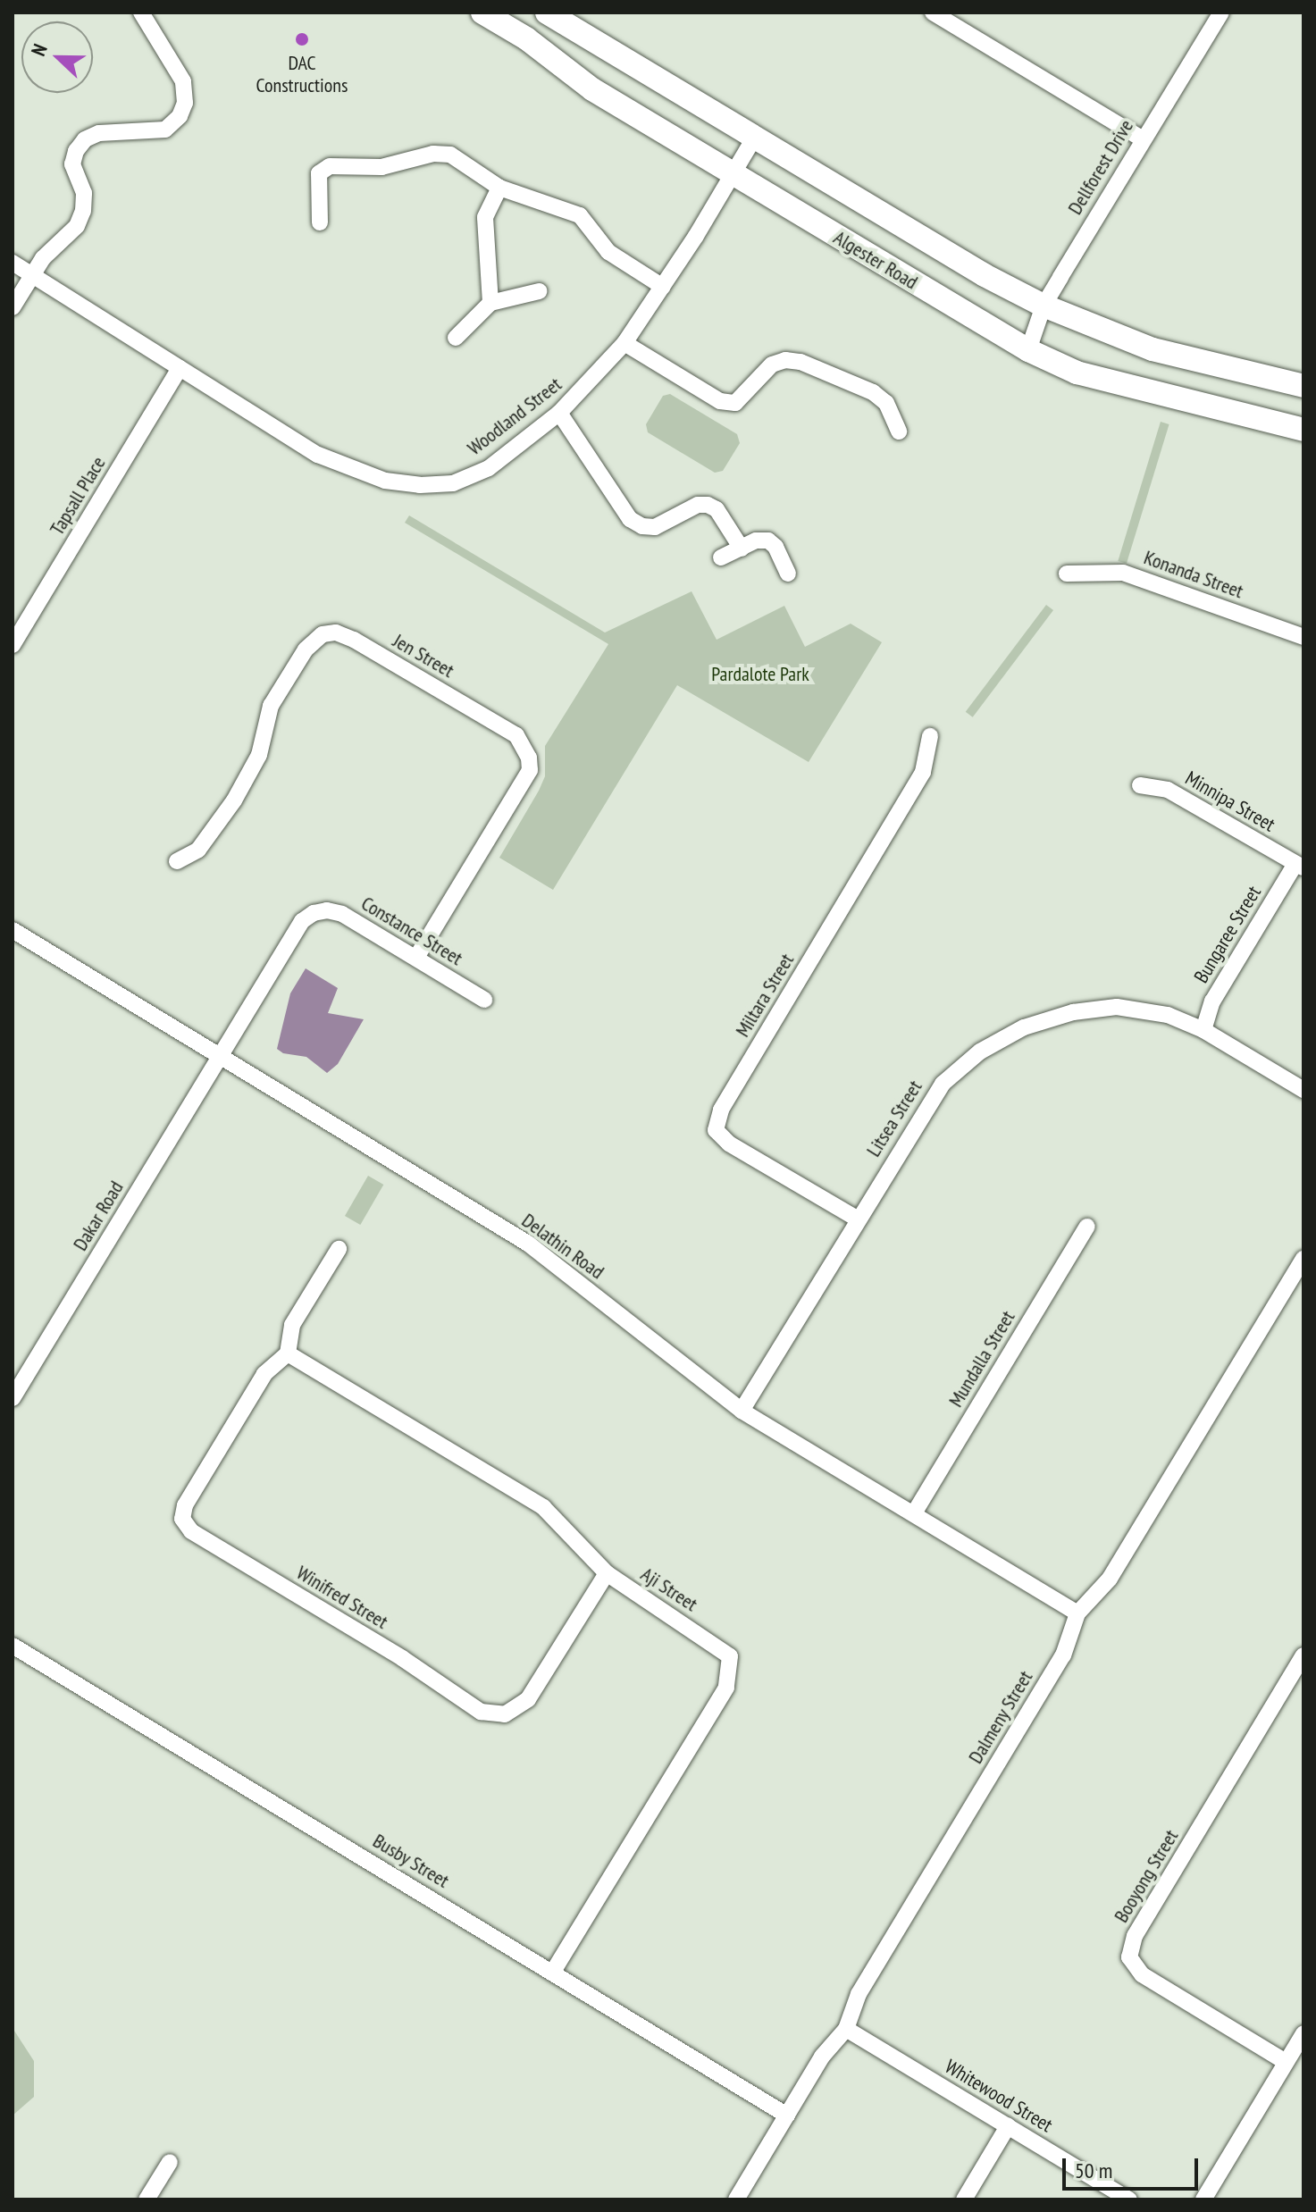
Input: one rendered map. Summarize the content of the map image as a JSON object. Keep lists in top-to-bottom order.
{
  "streets": {
    "main road": ["Algester Road"],
    "street": [
      "Dellforest Drive",
      "Woodland Street",
      "Tapsall Place",
      "Konanda Street",
      "Jen Street",
      "Minnipa Street",
      "Constance Street",
      "Bungaree Street",
      "Miltara Street",
      "Litsea Street",
      "Dakar Road",
      "Delathin Road",
      "Mundalla Street",
      "Aji Street",
      "Winifred Street",
      "Dalmeny Street",
      "Busby Street",
      "Booyong Street",
      "Whitewood Street"
    ]
  },
  "crossings": [
    ["Dellforest Drive", "Algester Road"],
    ["Algester Road", "Woodland Street"],
    ["Woodland Street", "Tapsall Place"],
    ["Jen Street", "Constance Street"],
    ["Minnipa Street", "Bungaree Street"],
    ["Constance Street", "Dakar Road"],
    ["Constance Street", "Delathin Road"],
    ["Bungaree Street", "Litsea Street"],
    ["Miltara Street", "Litsea Street"],
    ["Litsea Street", "Delathin Road"],
    ["Dakar Road", "Delathin Road"],
    ["Delathin Road", "Mundalla Street"],
    ["Delathin Road", "Dalmeny Street"],
    ["Aji Street", "Winifred Street"],
    ["Aji Street", "Busby Street"],
    ["Dalmeny Street", "Busby Street"],
    ["Dalmeny Street", "Whitewood Street"]
  ],
  "parks": ["Pardalote Park"],
  "places": ["DAC Constructions"],
  "scale_bar": "50 m",
  "north": "left"
}
